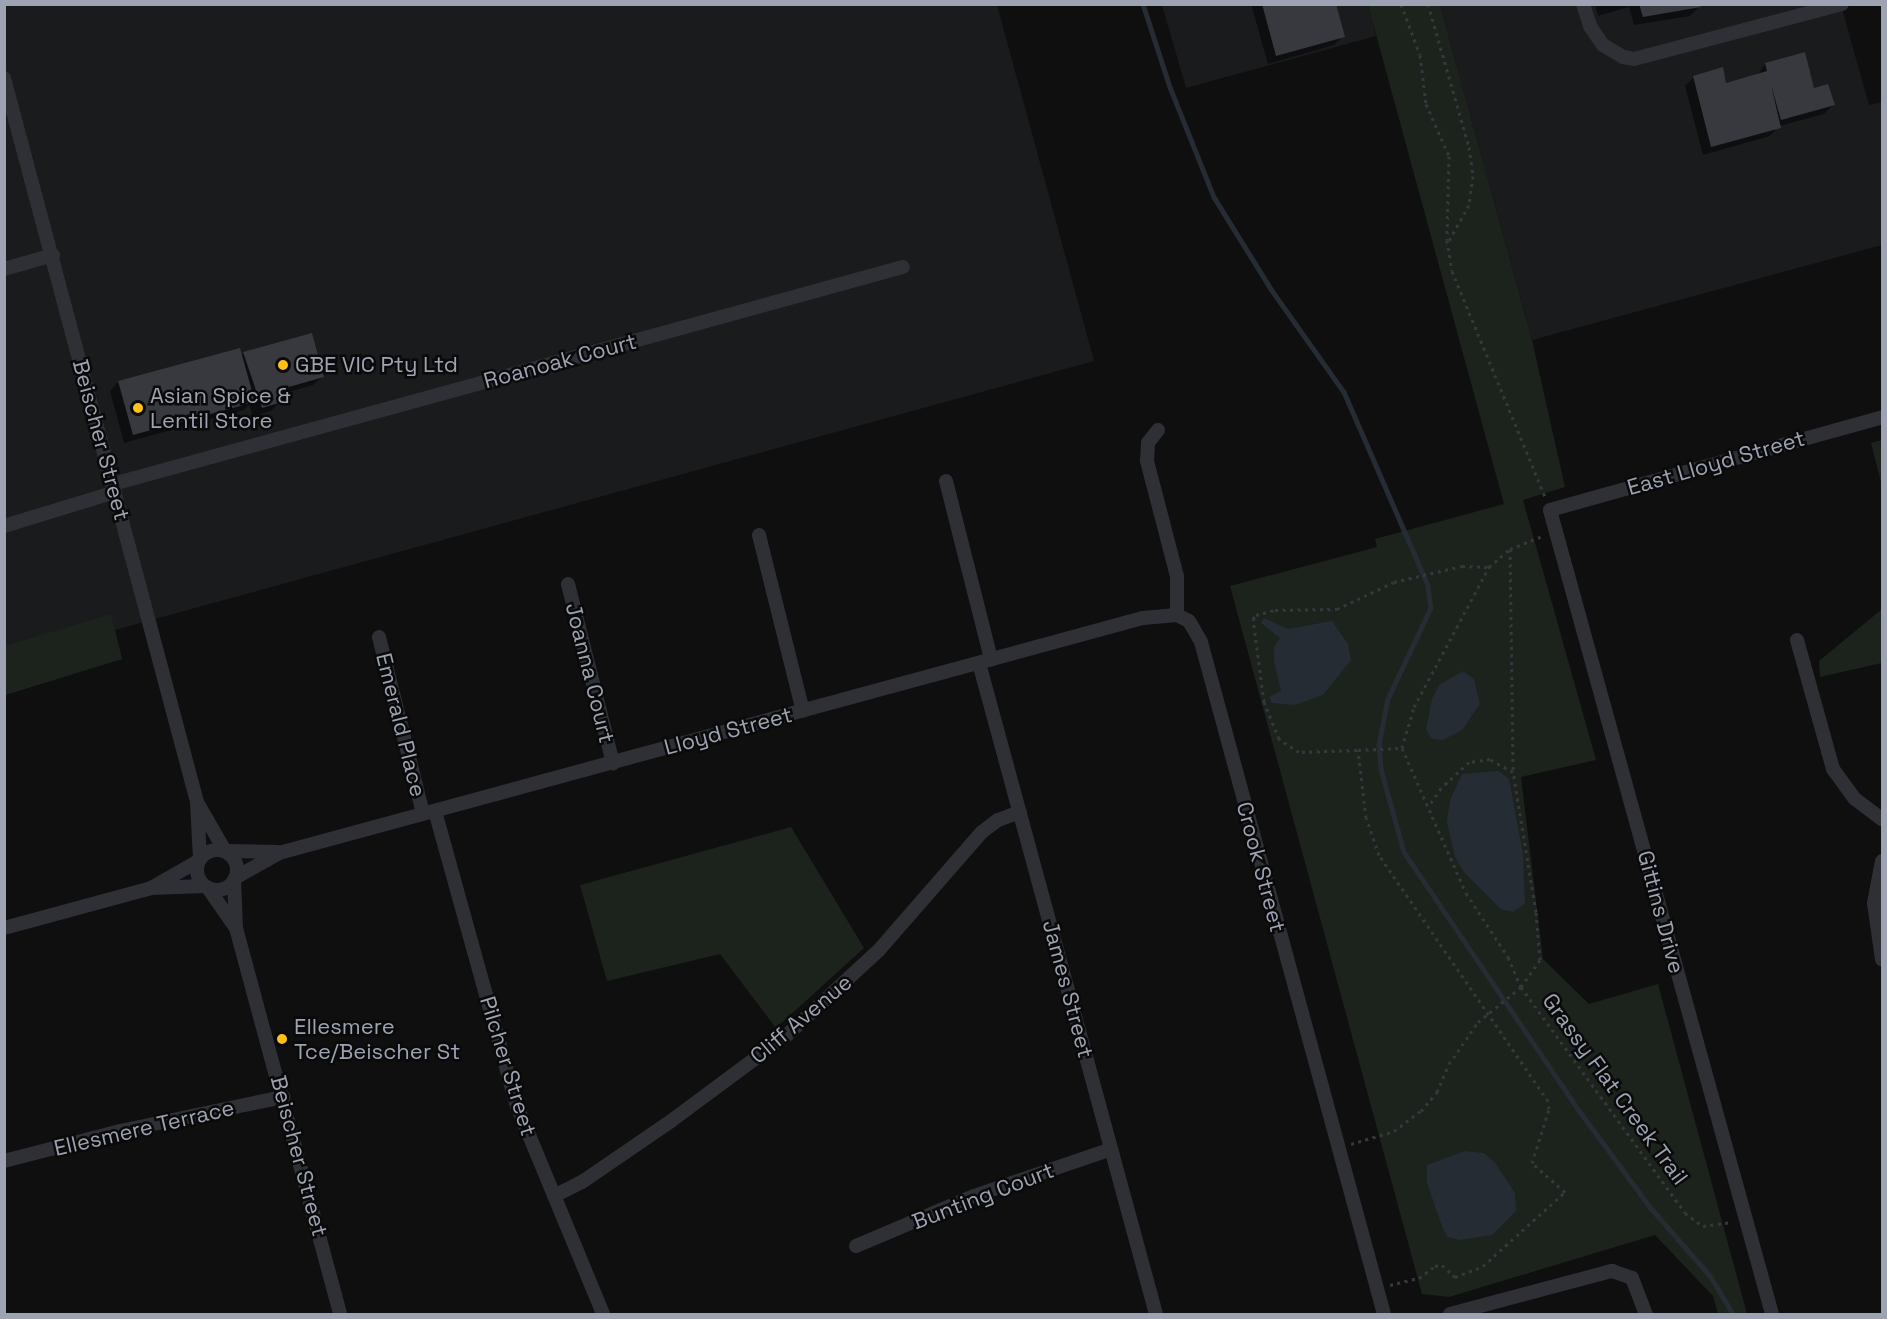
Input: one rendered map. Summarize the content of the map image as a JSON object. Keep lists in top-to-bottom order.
{
  "streets": {
    "street": [
      "Roanoak Court",
      "Beischer Street",
      "East Lloyd Street",
      "Joanna Court",
      "Emerald Place",
      "Lloyd Street",
      "Crook Street",
      "Gittins Drive",
      "James Street",
      "Cliff Avenue",
      "Pilcher Street",
      "Ellesmere Terrace",
      "Bunting Court"
    ],
    "path": ["Grassy Flat Creek Trail"]
  },
  "crossings": [
    ["Roanoak Court", "Beischer Street"],
    ["Beischer Street", "Lloyd Street"],
    ["Beischer Street", "Ellesmere Terrace"],
    ["East Lloyd Street", "Gittins Drive"],
    ["Joanna Court", "Lloyd Street"],
    ["Emerald Place", "Lloyd Street"],
    ["Emerald Place", "Pilcher Street"],
    ["Lloyd Street", "Crook Street"],
    ["Lloyd Street", "James Street"],
    ["Lloyd Street", "Pilcher Street"],
    ["Crook Street", "Grassy Flat Creek Trail"],
    ["James Street", "Cliff Avenue"],
    ["James Street", "Bunting Court"],
    ["Cliff Avenue", "Pilcher Street"]
  ],
  "places": ["GBE VIC Pty Ltd", "Asian Spice & Lentil Store", "Ellesmere Tce/Beischer St"]
}
